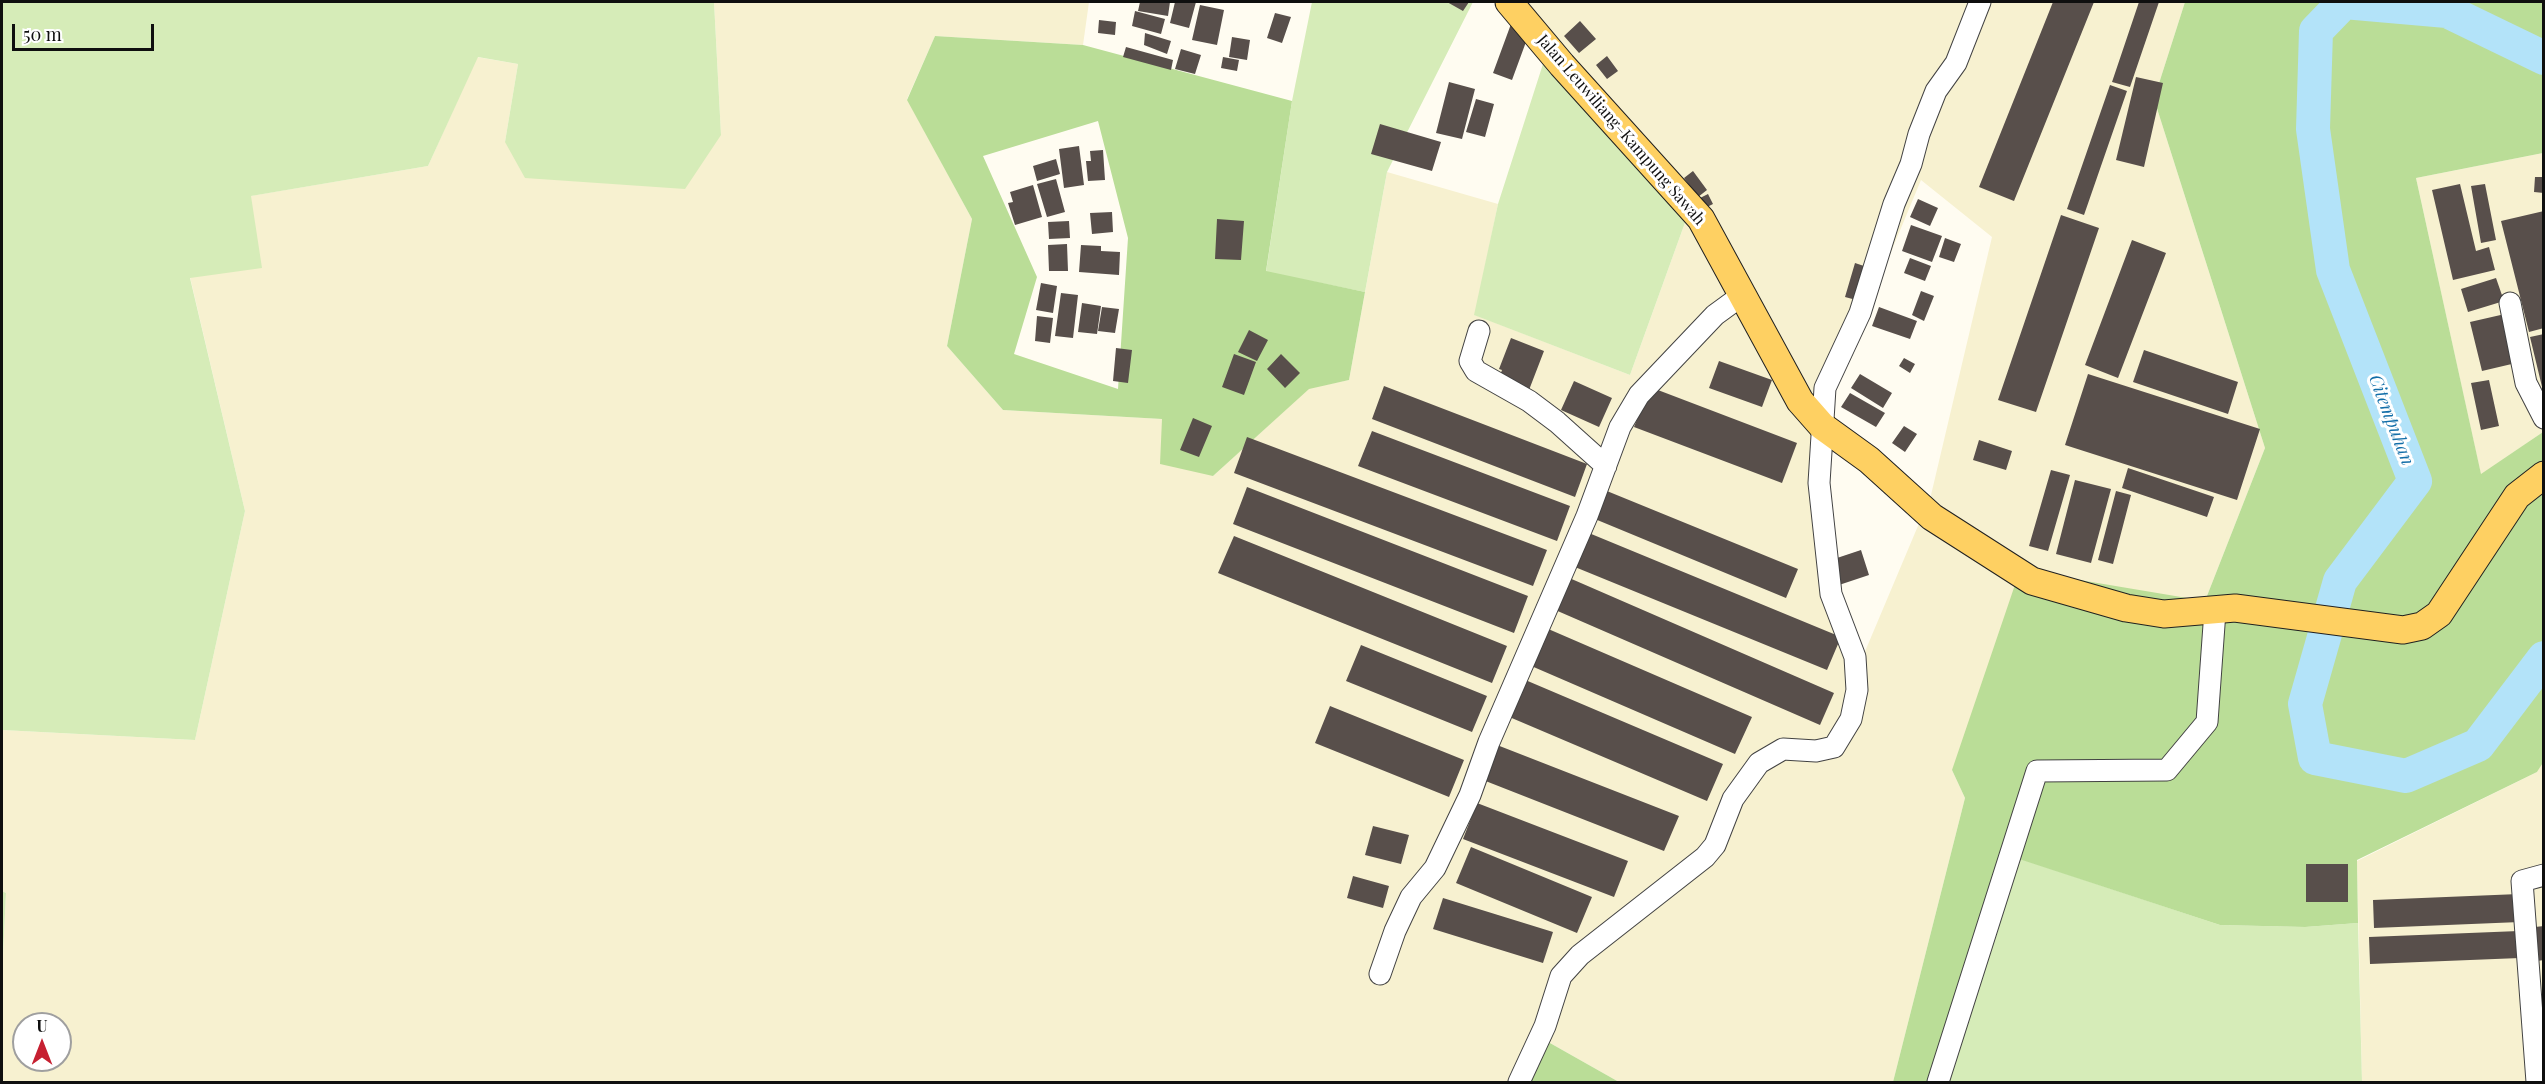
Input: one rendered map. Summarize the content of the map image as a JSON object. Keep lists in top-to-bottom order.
{
  "streets": {
    "main road": ["Jalan Leuwiliang–Kampung Sawah"]
  },
  "water": ["Citempuhan"],
  "scale_bar": "50 m",
  "north": "top"
}
